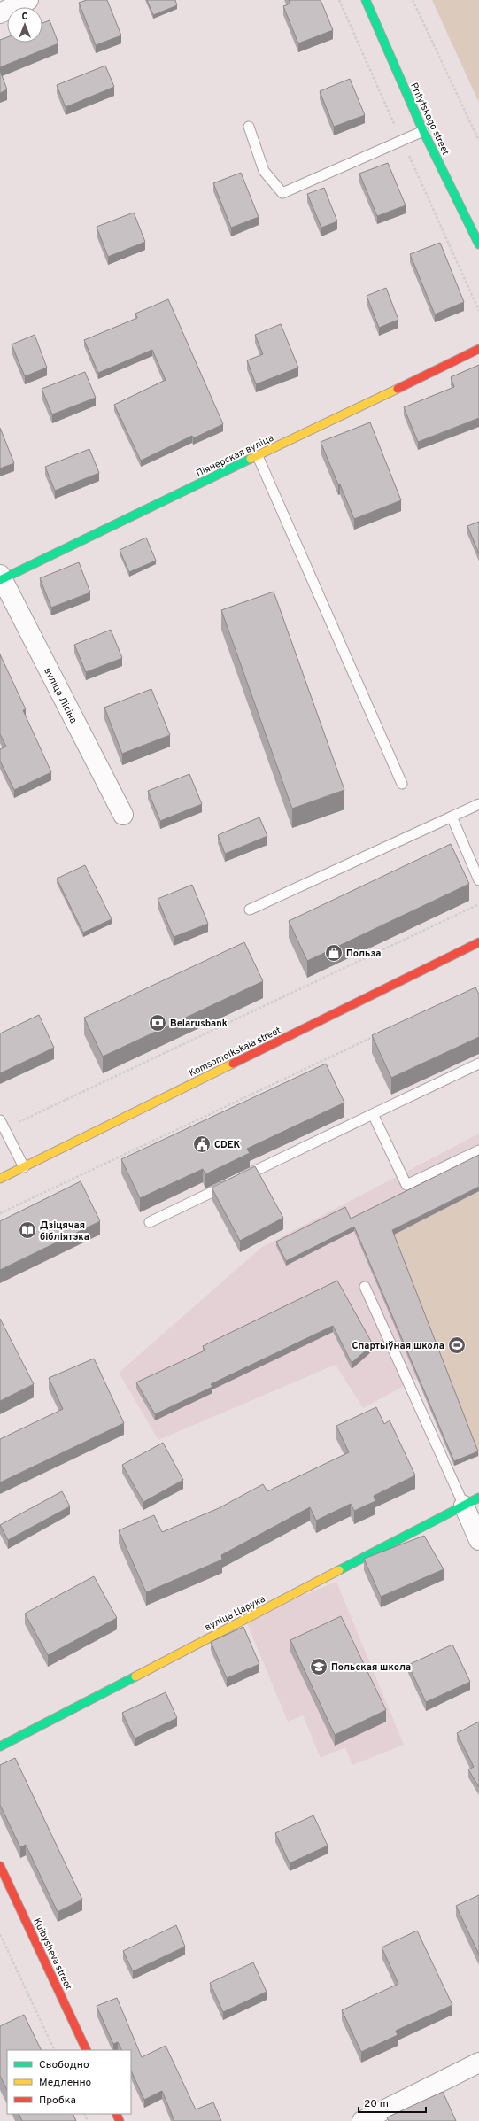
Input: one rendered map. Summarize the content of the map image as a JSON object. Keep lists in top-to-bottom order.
{
  "streets": {
    "street": [
      "Pritytskogo street",
      "Піянерская вуліца",
      "вуліца Лісіна",
      "Komsomolkskaia street",
      "вуліца Царука",
      "Kuibysheva street"
    ]
  },
  "crossings": [
    ["Піянерская вуліца", "вуліца Лісіна"]
  ],
  "places": {
    "shop": ["Польза"],
    "bank": ["Belarusbank"],
    "public building": ["CDEK"],
    "library": ["Дзіцячая бібліятэка"],
    "sports": ["Спартыўная школа"],
    "school or university": ["Польская школа"]
  },
  "legend": ["Свободно", "Медленно", "Пробка"],
  "scale_bar": "20 m",
  "north": "top"
}
